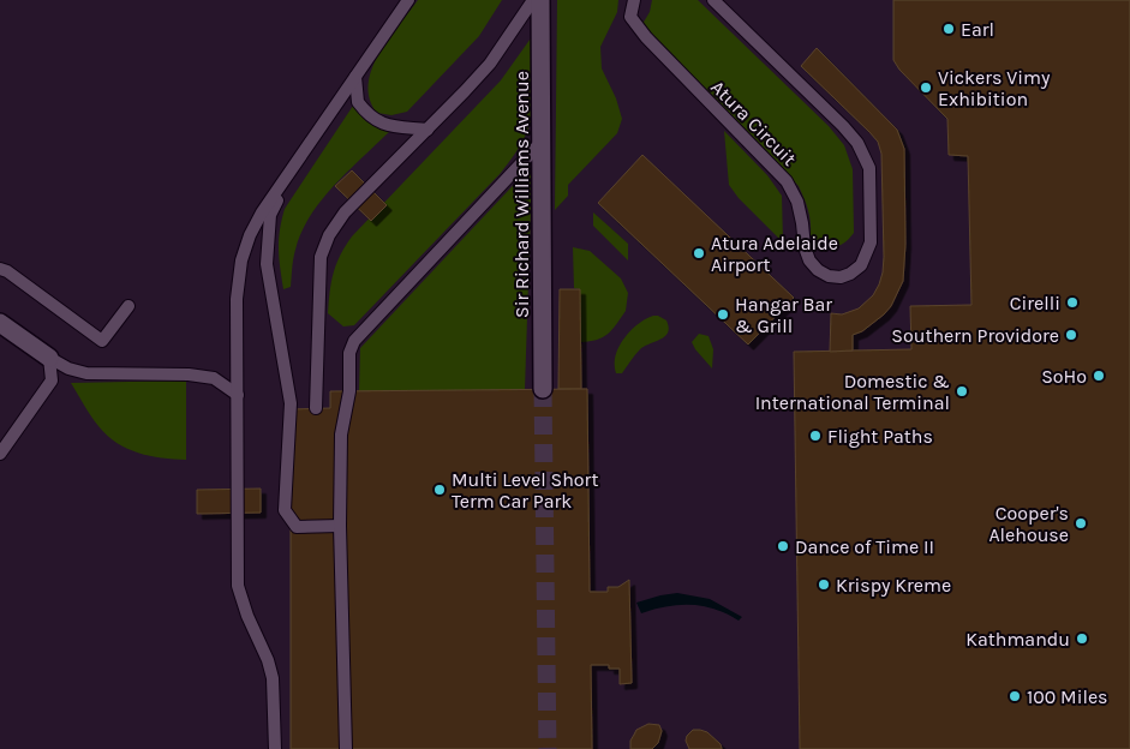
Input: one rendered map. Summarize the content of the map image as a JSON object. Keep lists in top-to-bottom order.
{
  "streets": {
    "main road": ["Sir Richard Williams Avenue"],
    "lane": ["Atura Circuit"]
  },
  "places": [
    "Earl",
    "Vickers Vimy Exhibition",
    "Atura Adelaide Airport",
    "Cirelli",
    "Hangar Bar & Grill",
    "Southern Providore",
    "SoHo",
    "Domestic & International Terminal",
    "Flight Paths",
    "Multi Level Short Term Car Park",
    "Cooper's Alehouse",
    "Dance of Time II",
    "Krispy Kreme",
    "Kathmandu",
    "100 Miles"
  ]
}
